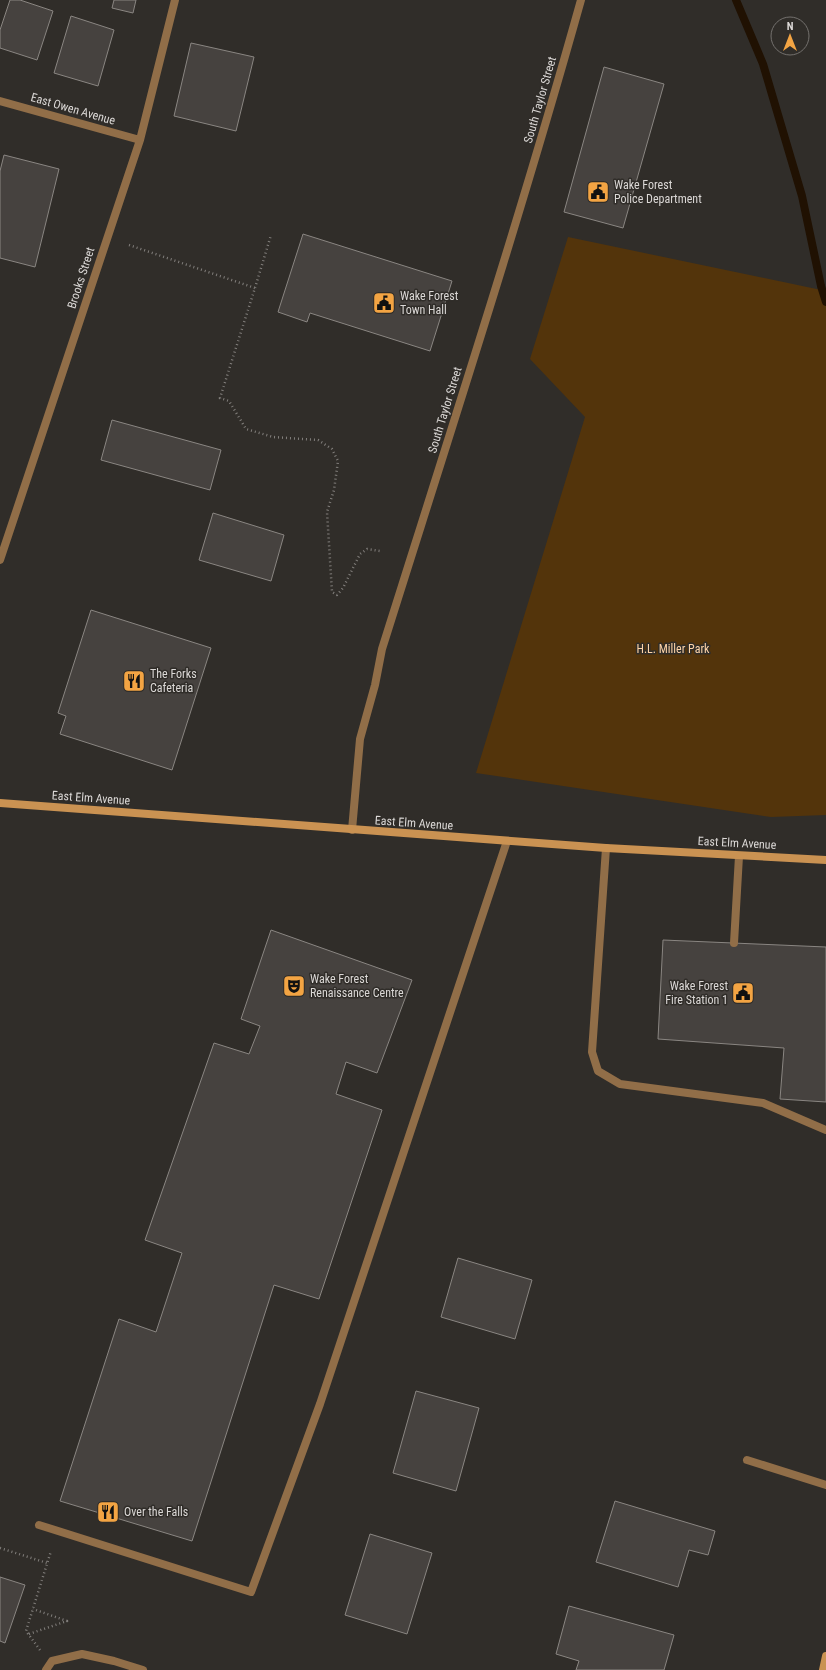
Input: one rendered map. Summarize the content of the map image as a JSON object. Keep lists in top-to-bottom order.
{
  "streets": {
    "street": [
      "South Taylor Street",
      "East Owen Avenue",
      "Brooks Street",
      "East Elm Avenue"
    ]
  },
  "crossings": [
    ["South Taylor Street", "East Elm Avenue"],
    ["East Owen Avenue", "Brooks Street"]
  ],
  "parks": ["H.L. Miller Park"],
  "places": {
    "public building": ["Wake Forest Police Department", "Wake Forest Town Hall", "Wake Forest Fire Station 1"],
    "restaurant": ["The Forks Cafeteria", "Over the Falls"],
    "theatre": ["Wake Forest Renaissance Centre"]
  },
  "north": "top"
}
